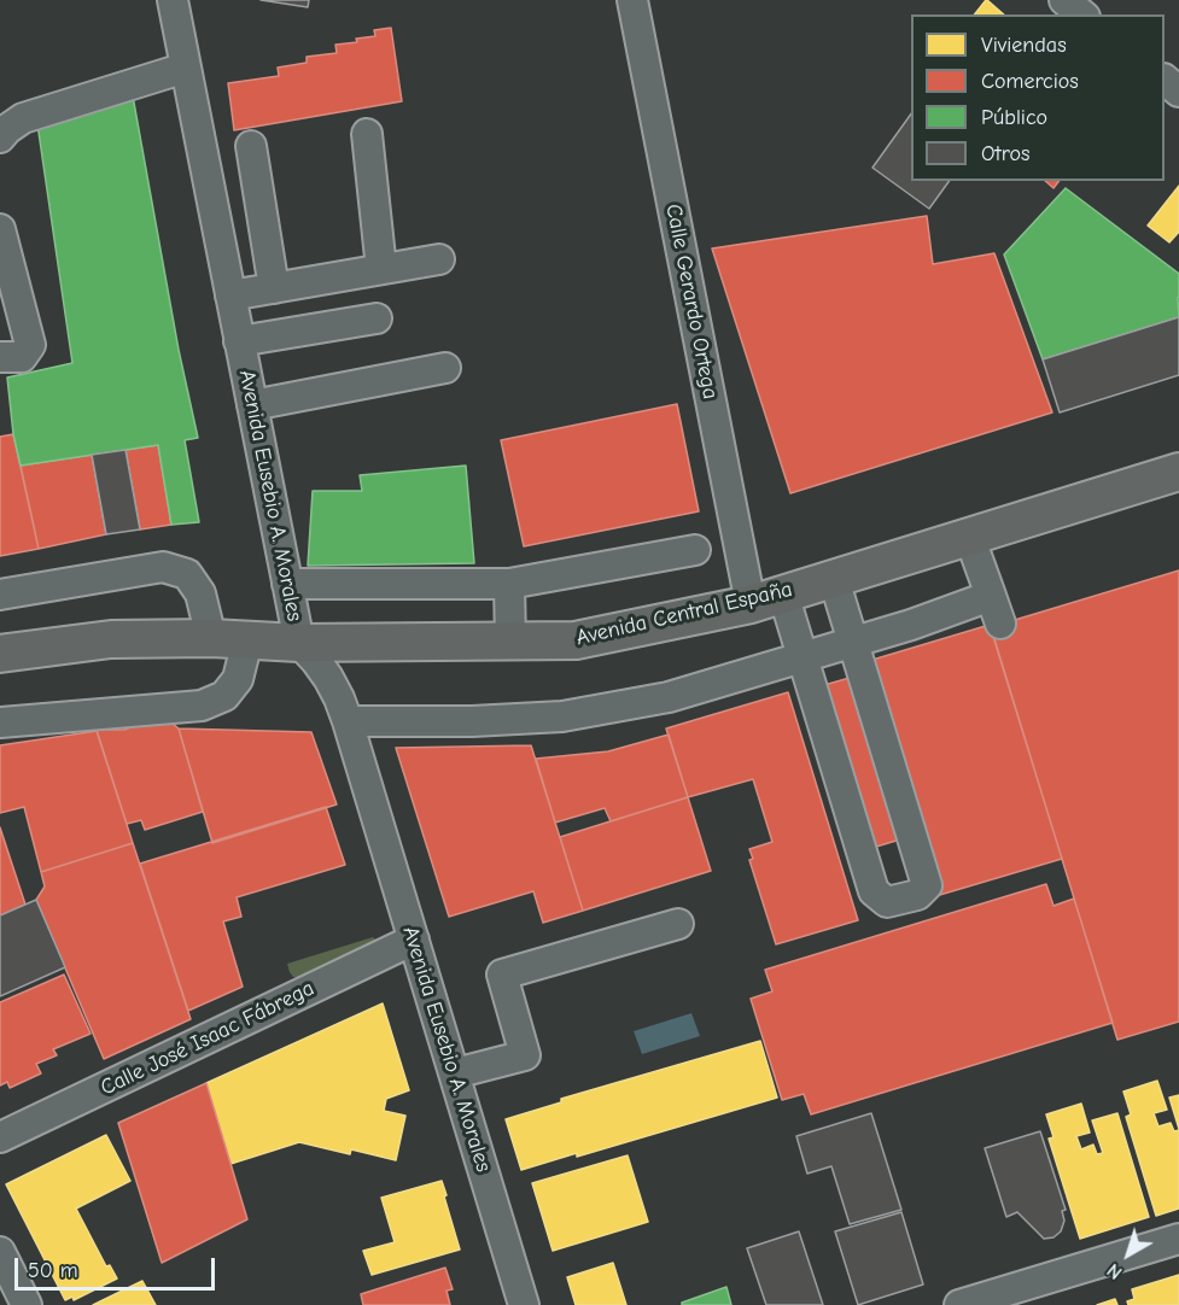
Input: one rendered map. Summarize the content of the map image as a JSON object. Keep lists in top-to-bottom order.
{
  "streets": {
    "main road": ["Avenida Central España"],
    "street": ["Calle Gerardo Ortega", "Avenida Eusebio A. Morales", "Calle José Isaac Fábrega"]
  },
  "crossings": [
    ["Calle Gerardo Ortega", "Avenida Central España"],
    ["Avenida Eusebio A. Morales", "Avenida Central España"],
    ["Avenida Eusebio A. Morales", "Calle José Isaac Fábrega"]
  ],
  "legend": [
    "Viviendas",
    "Comercios",
    "Público",
    "Otros"
  ],
  "scale_bar": "50 m",
  "north": "bottom left"
}
